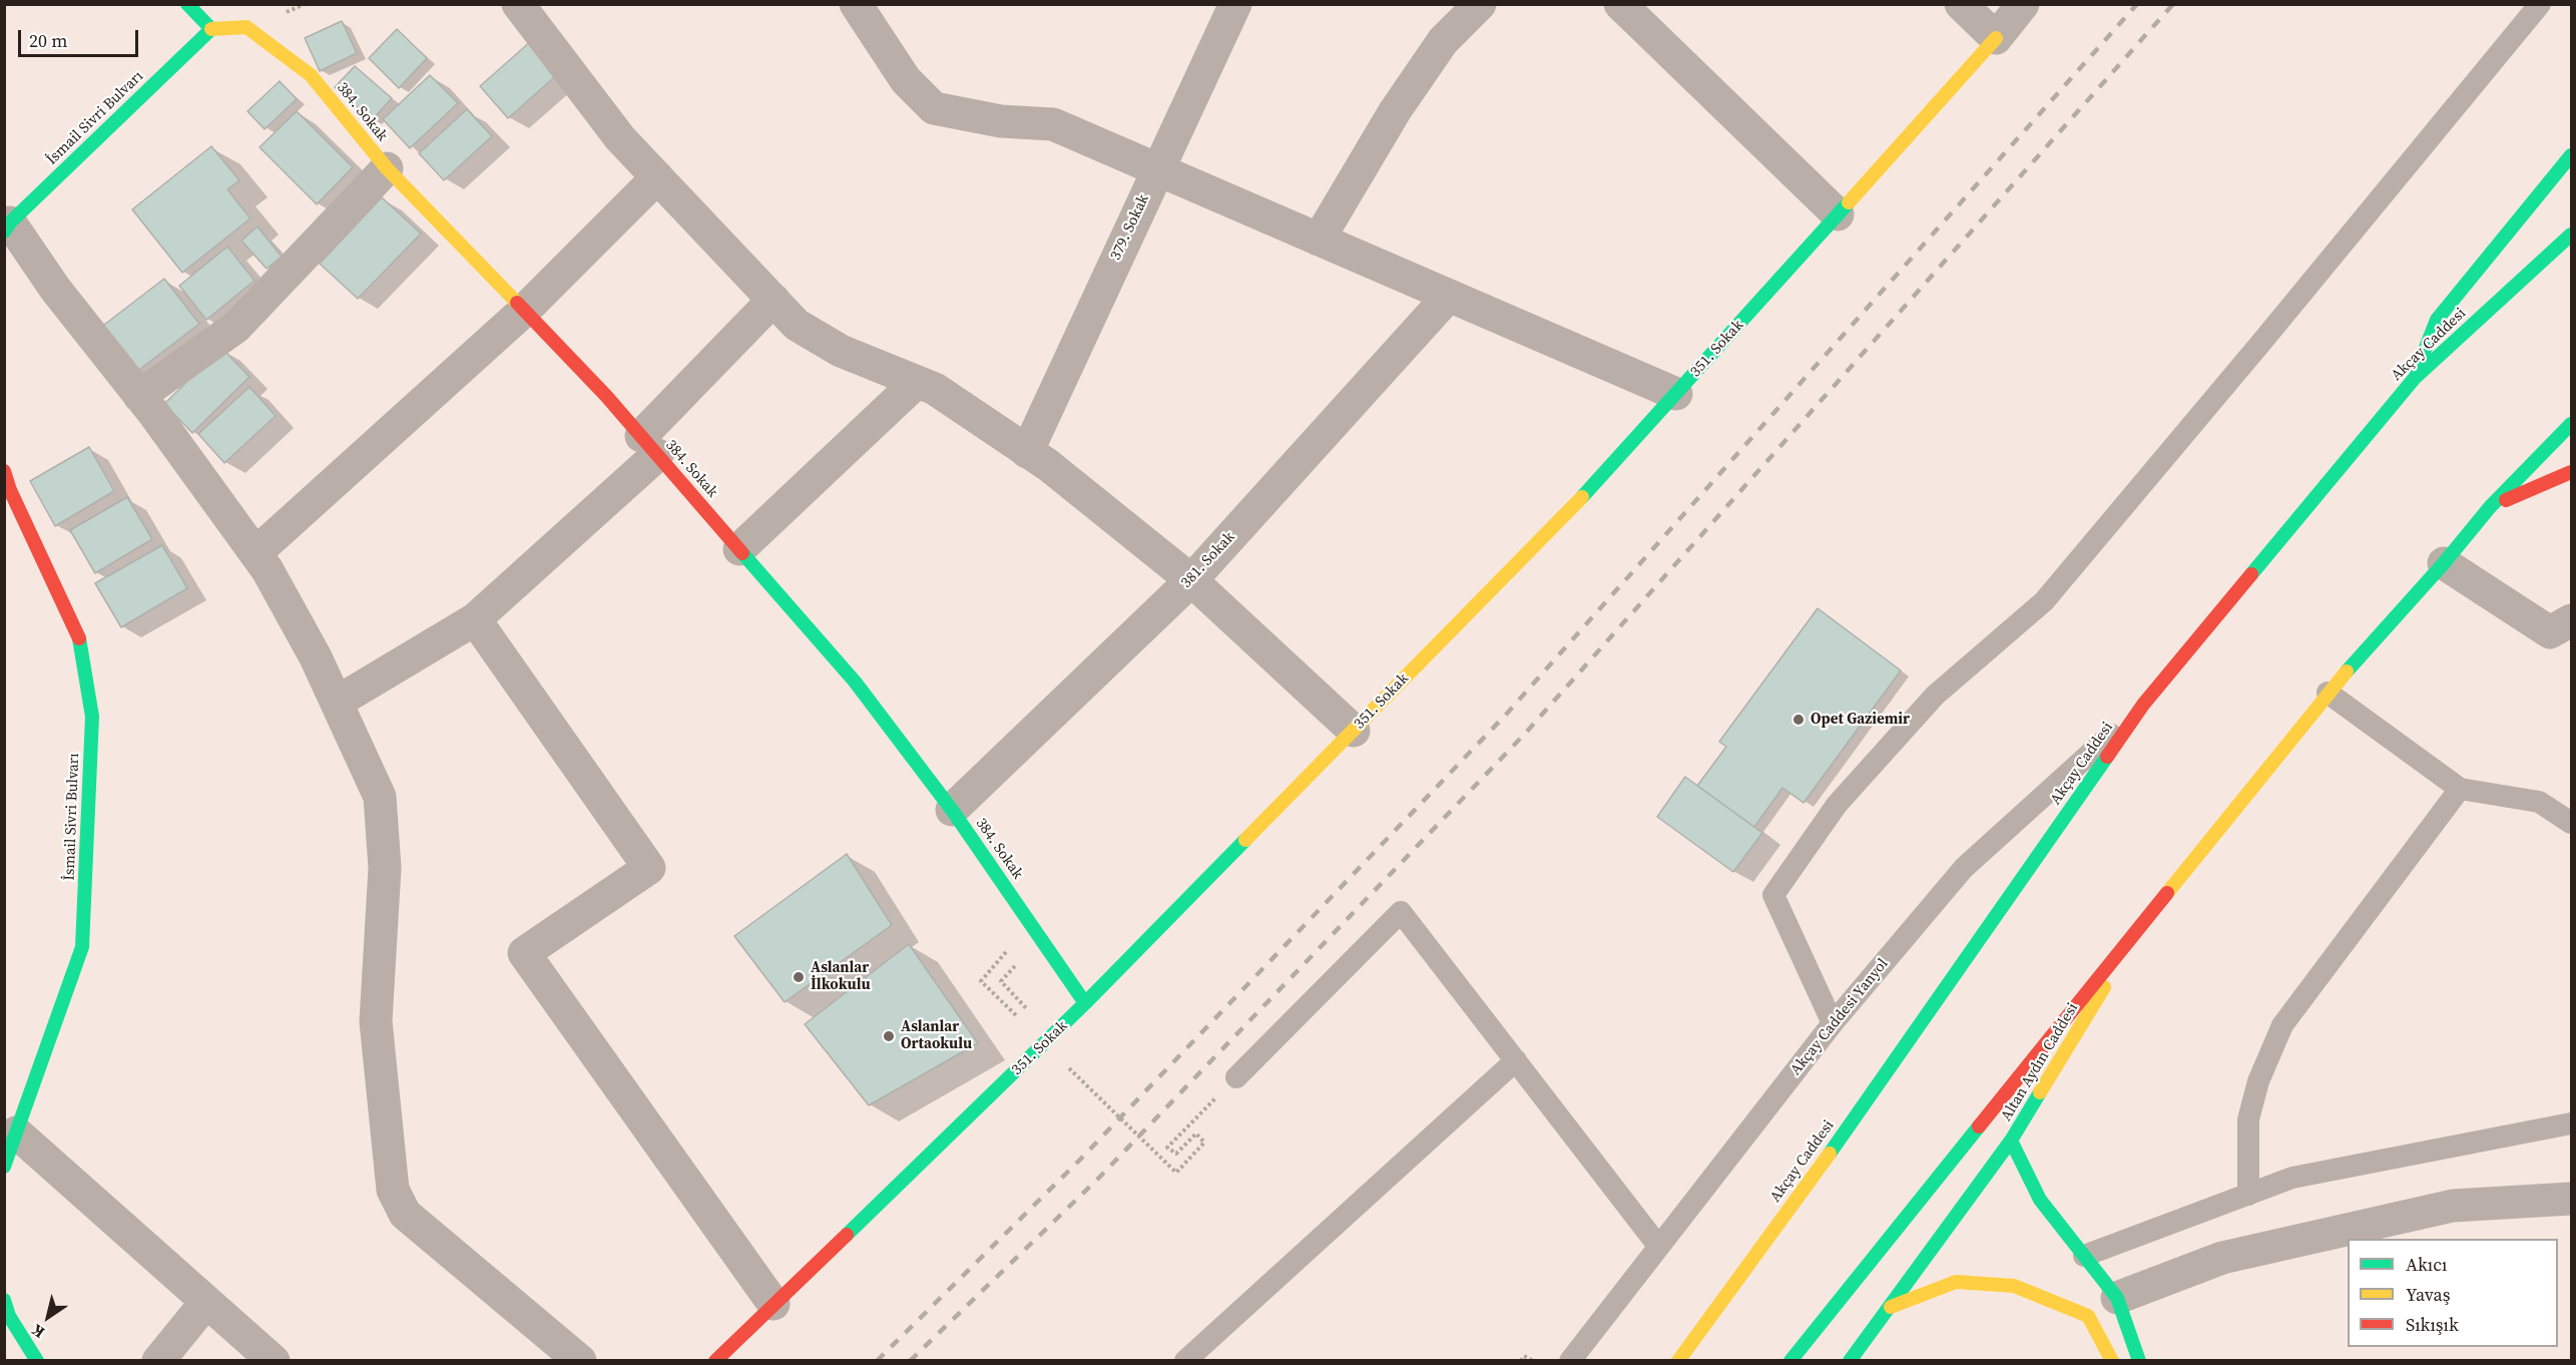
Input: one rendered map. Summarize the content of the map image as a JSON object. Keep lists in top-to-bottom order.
{
  "streets": {
    "main road": [
      "384. Sokak",
      "İsmail Sivri Bulvarı",
      "Akçay Caddesi",
      "351. Sokak",
      "Altan Aydın Caddesi"
    ],
    "street": ["379. Sokak", "381. Sokak"],
    "lane": ["Akçay Caddesi Yanyol"]
  },
  "crossings": [
    ["384. Sokak", "İsmail Sivri Bulvarı"],
    ["384. Sokak", "351. Sokak"],
    ["384. Sokak", "381. Sokak"],
    ["Akçay Caddesi", "Akçay Caddesi Yanyol"]
  ],
  "places": ["Opet Gaziemir", "Aslanlar İlkokulu", "Aslanlar Ortaokulu"],
  "legend": ["Akıcı", "Yavaş", "Sıkışık"],
  "scale_bar": "20 m",
  "north": "bottom left"
}
